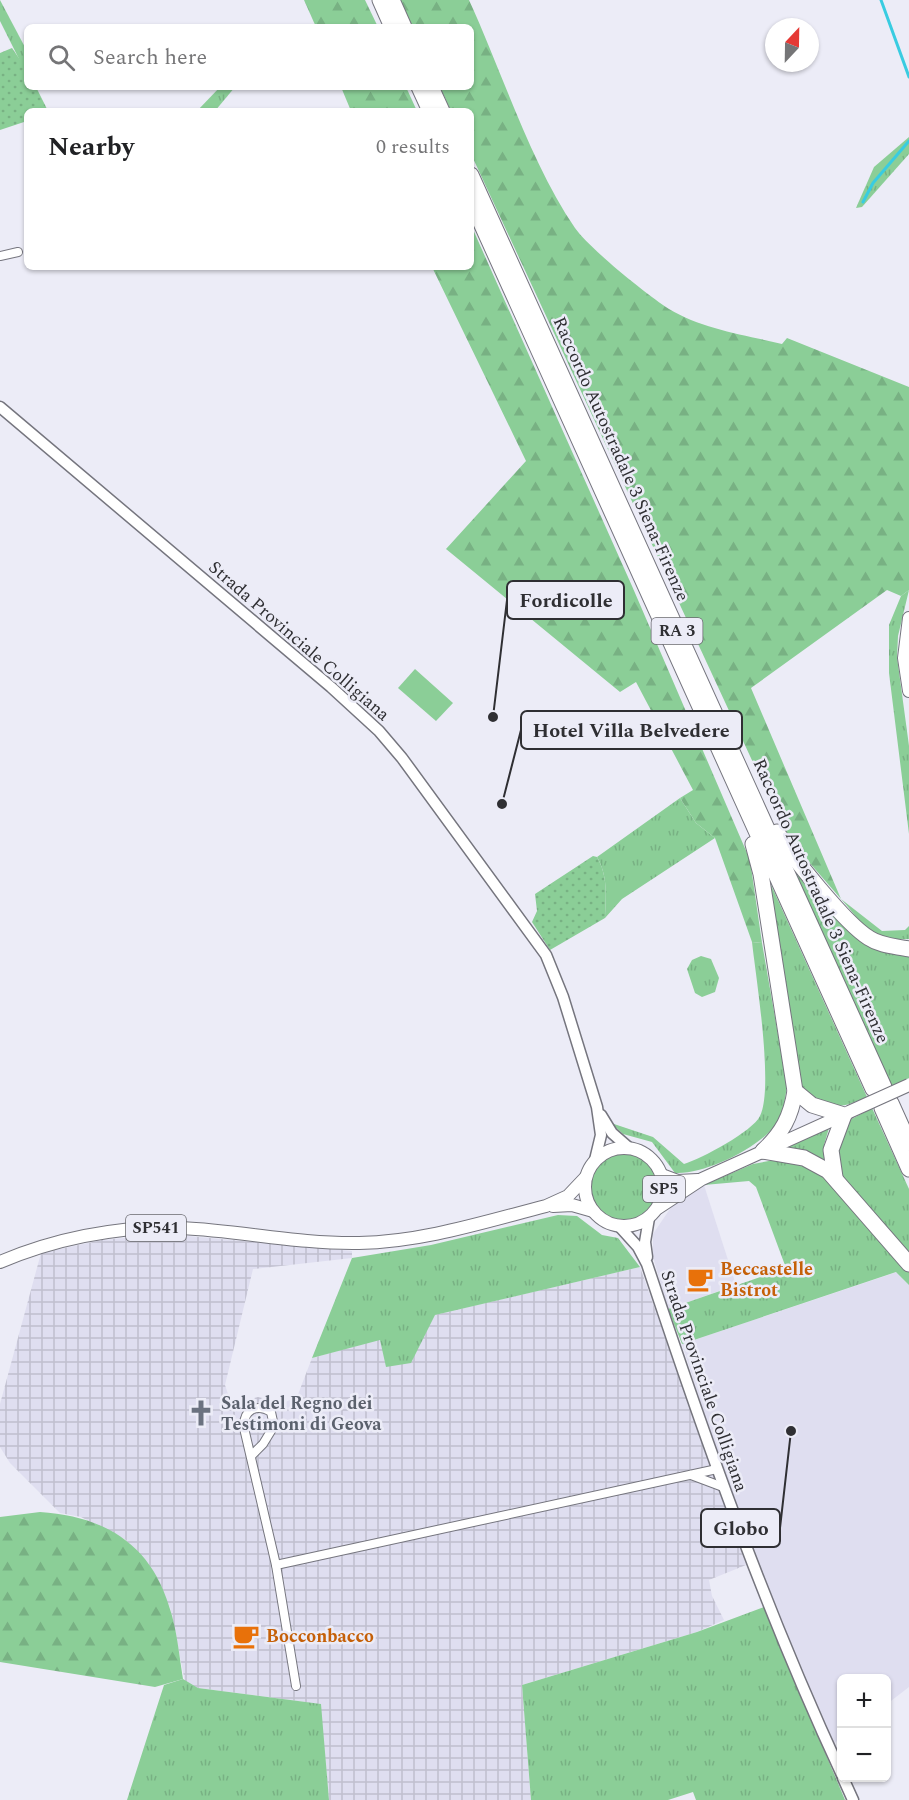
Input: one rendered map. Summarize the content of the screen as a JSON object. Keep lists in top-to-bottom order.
{
  "streets": {
    "highway": ["Raccordo Autostradale 3 Siena-Firenze", "RA 3"],
    "main road": ["Strada Provinciale Colligiana", "SP5", "SP541"]
  },
  "crossings": [
    ["Strada Provinciale Colligiana", "SP5"],
    ["Strada Provinciale Colligiana", "SP541"],
    ["SP5", "SP541"]
  ],
  "places": {
    "other": ["Fordicolle", "Hotel Villa Belvedere", "Globo"],
    "cafe": ["Beccastelle Bistrot", "Bocconbacco"],
    "church": ["Sala del Regno dei Testimoni di Geova"]
  },
  "north": "top",
  "page": {
    "search": "Search here",
    "heading": ["Nearby", "0 results"],
    "map_buttons": ["+", "−"]
  }
}
